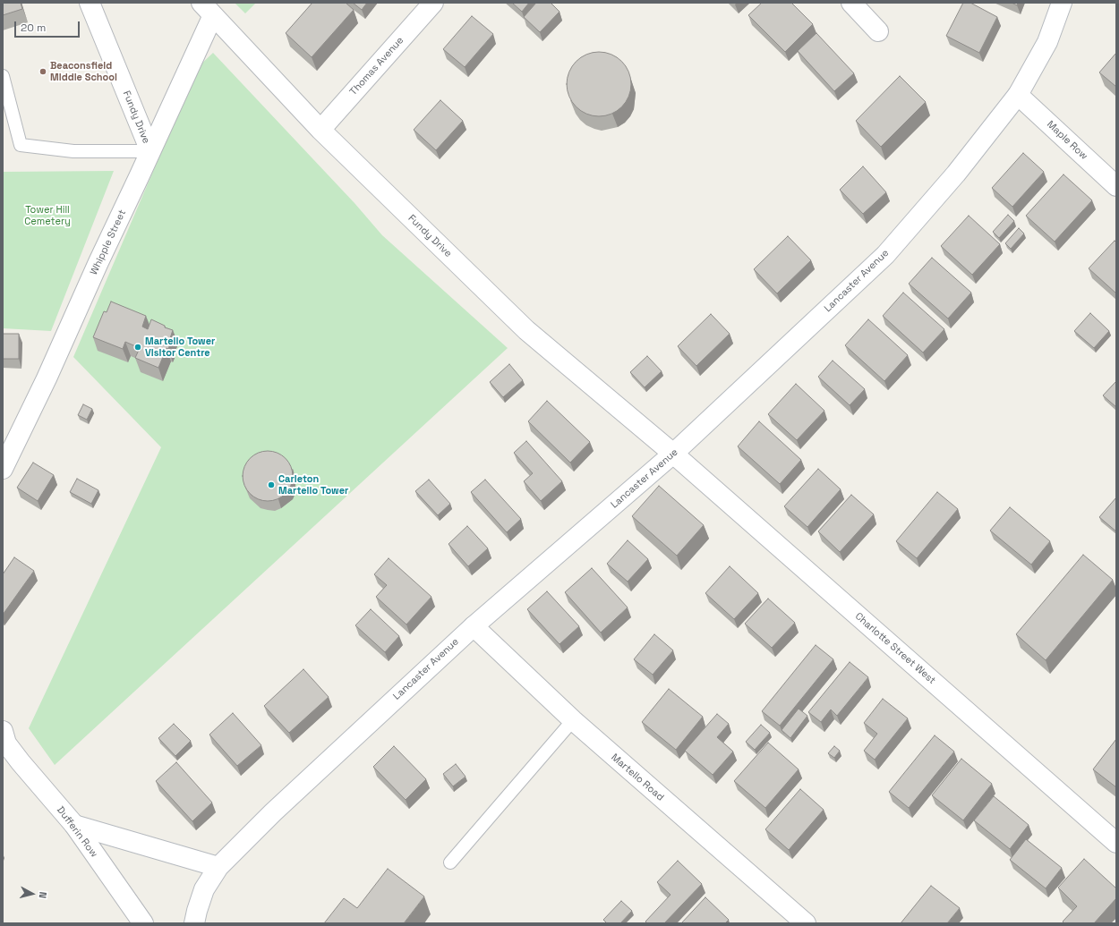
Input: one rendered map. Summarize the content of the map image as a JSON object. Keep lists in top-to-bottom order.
{
  "streets": {
    "street": [
      "Thomas Avenue",
      "Fundy Drive",
      "Maple Row",
      "Whipple Street",
      "Lancaster Avenue",
      "Charlotte Street West",
      "Martello Road",
      "Dufferin Row"
    ]
  },
  "crossings": [
    ["Thomas Avenue", "Fundy Drive"],
    ["Fundy Drive", "Whipple Street"],
    ["Fundy Drive", "Lancaster Avenue"],
    ["Fundy Drive", "Charlotte Street West"],
    ["Maple Row", "Lancaster Avenue"],
    ["Lancaster Avenue", "Charlotte Street West"],
    ["Lancaster Avenue", "Martello Road"]
  ],
  "parks": ["Tower Hill Cemetery"],
  "places": ["Beaconsfield Middle School", "Martello Tower Visitor Centre", "Carleton Martello Tower"],
  "scale_bar": "20 m",
  "north": "right"
}
